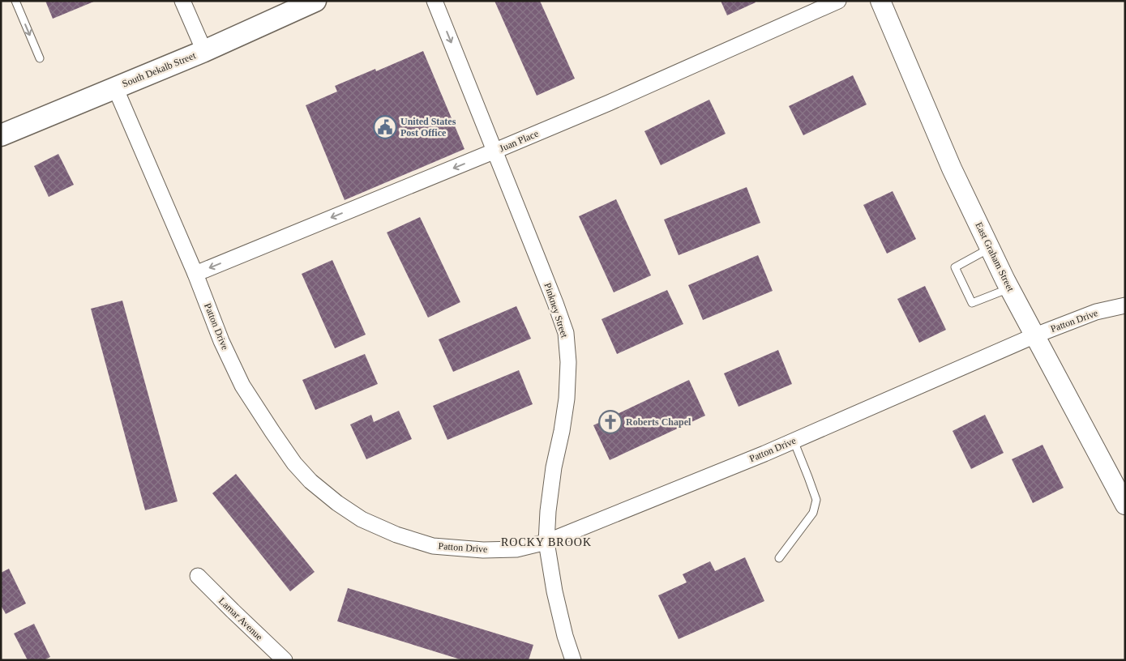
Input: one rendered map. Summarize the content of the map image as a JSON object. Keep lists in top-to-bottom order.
{
  "streets": {
    "main road": ["South Dekalb Street"],
    "street": [
      "Juan Place",
      "East Graham Street",
      "Pinkney Street",
      "Patton Drive",
      "Lamar Avenue"
    ]
  },
  "crossings": [
    ["South Dekalb Street", "Patton Drive"],
    ["Juan Place", "Pinkney Street"],
    ["Juan Place", "Patton Drive"],
    ["East Graham Street", "Patton Drive"],
    ["Pinkney Street", "Patton Drive"]
  ],
  "one_way": ["Juan Place"],
  "districts": ["ROCKY BROOK"],
  "places": {
    "public building": ["United States Post Office"],
    "church": ["Roberts Chapel"]
  }
}
